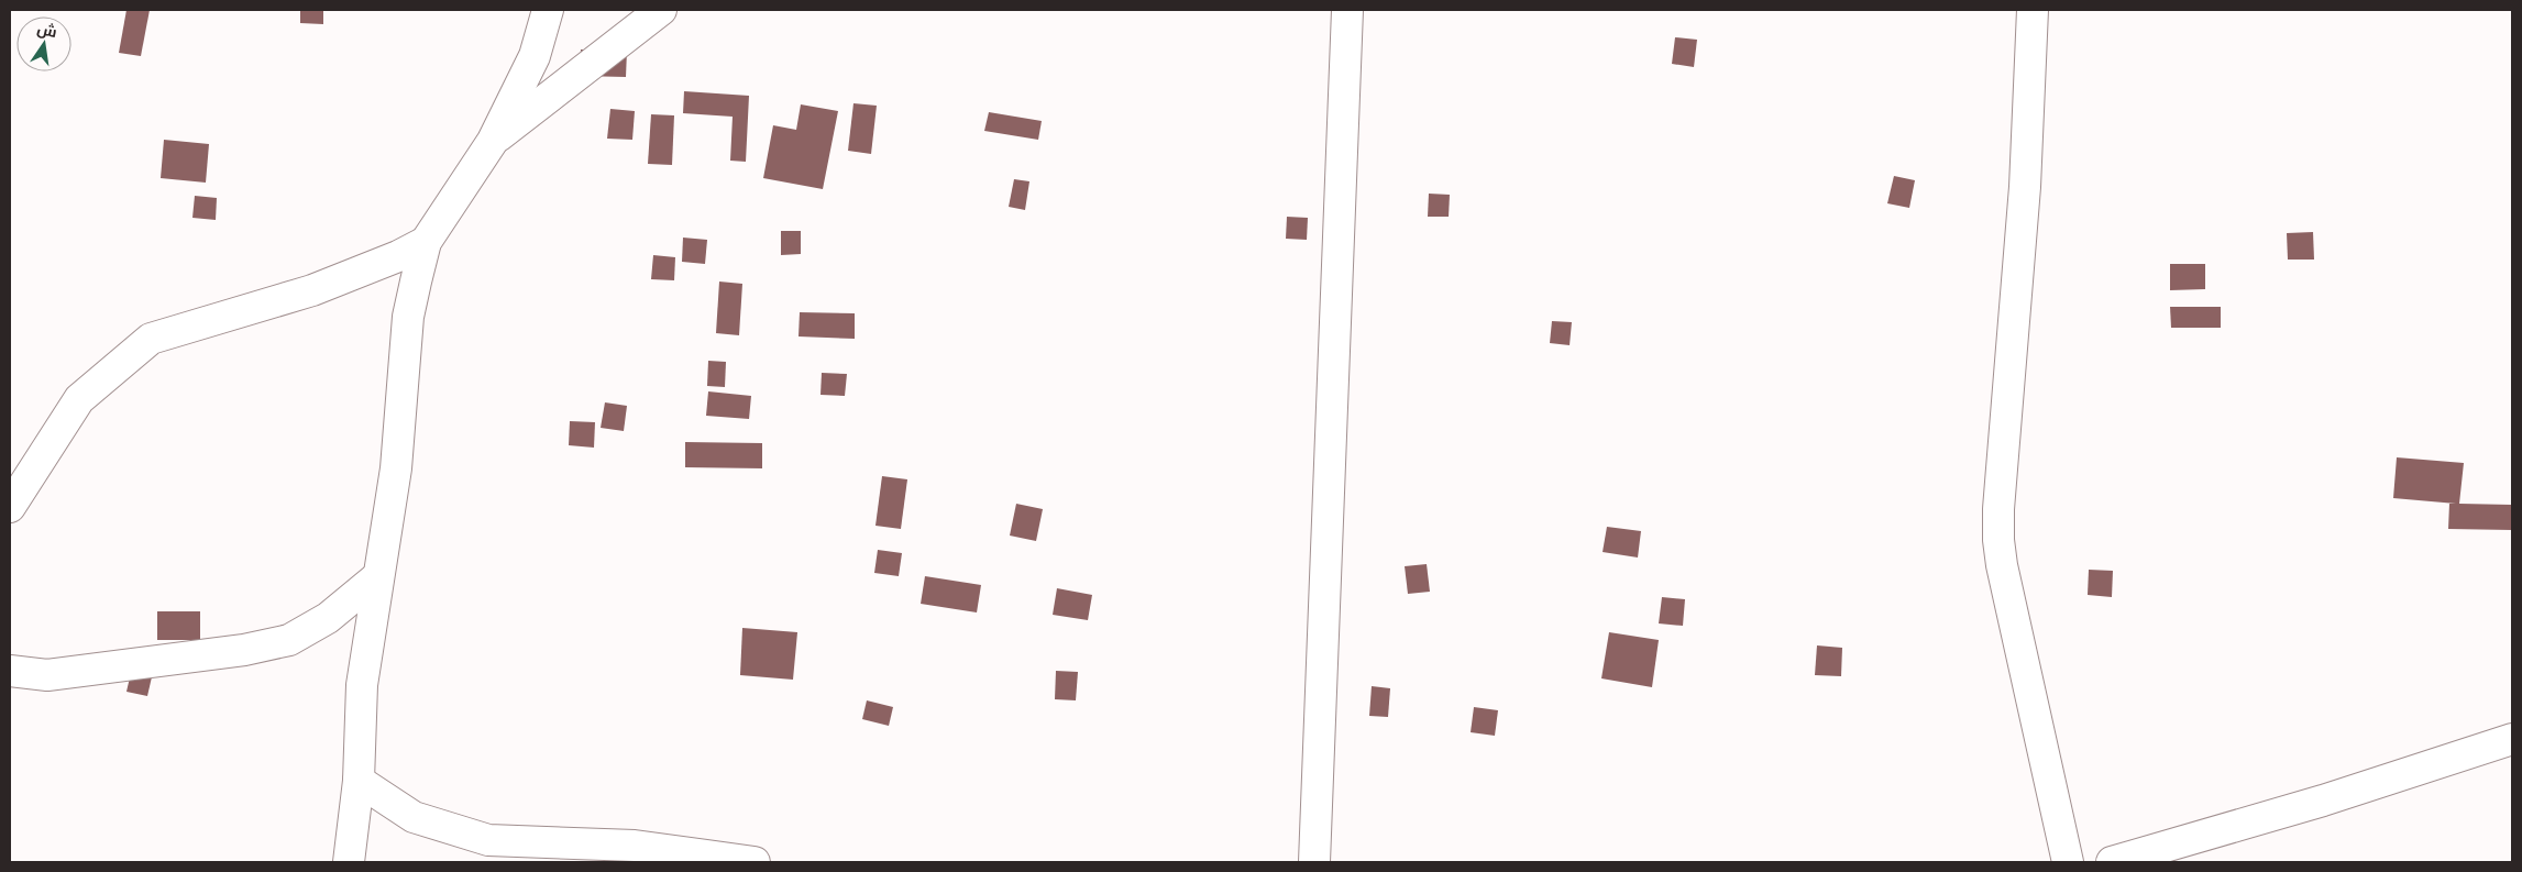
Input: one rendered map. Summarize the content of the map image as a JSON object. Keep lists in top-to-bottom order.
{
  "north": "top"
}
